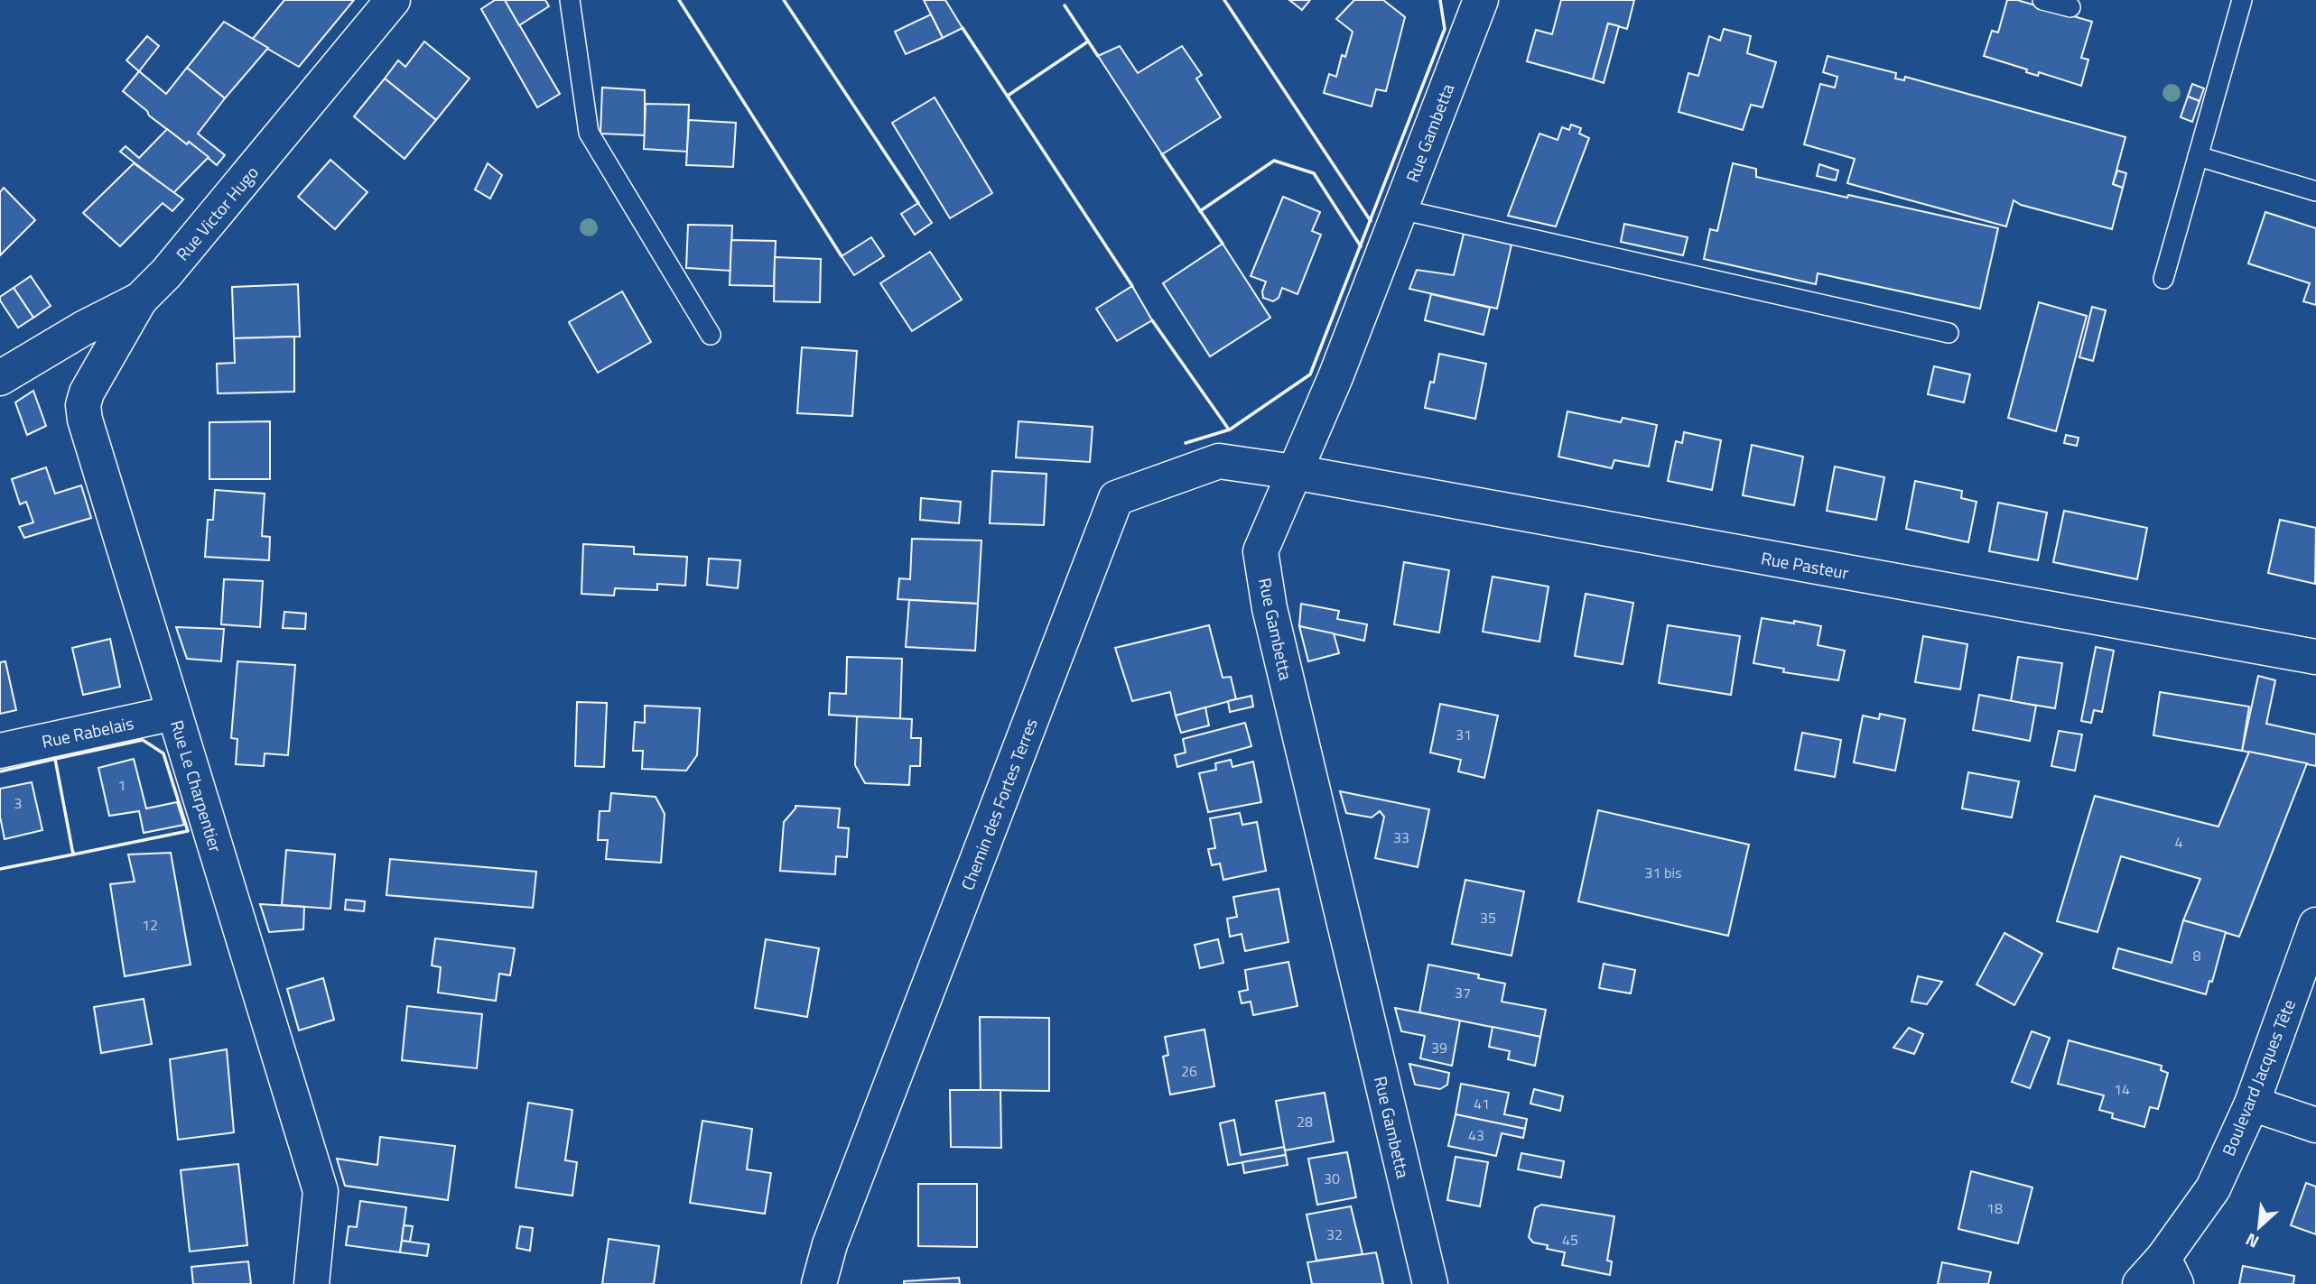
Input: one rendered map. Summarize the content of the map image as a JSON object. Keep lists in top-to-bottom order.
{
  "streets": {
    "street": [
      "Rue Gambetta",
      "Rue Victor Hugo",
      "Rue Pasteur",
      "Rue Rabelais",
      "Rue Le Charpentier",
      "Chemin des Fortes Terres",
      "Boulevard Jacques Tête"
    ]
  },
  "crossings": [
    ["Rue Gambetta", "Rue Pasteur"],
    ["Rue Gambetta", "Chemin des Fortes Terres"],
    ["Rue Victor Hugo", "Rue Le Charpentier"],
    ["Rue Pasteur", "Chemin des Fortes Terres"],
    ["Rue Rabelais", "Rue Le Charpentier"]
  ],
  "house_numbers": [
    "31",
    "1",
    "3",
    "33",
    "4",
    "31 bis",
    "35",
    "12",
    "8",
    "37",
    "39",
    "26",
    "14",
    "41",
    "28",
    "43",
    "30",
    "18",
    "32",
    "45"
  ],
  "north": "bottom left"
}
